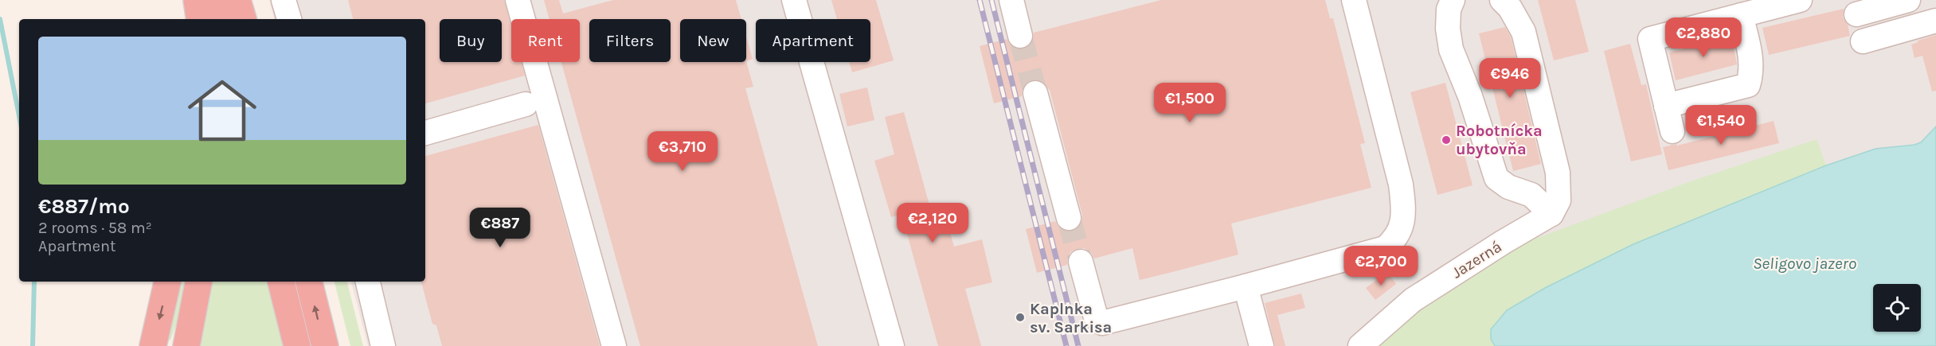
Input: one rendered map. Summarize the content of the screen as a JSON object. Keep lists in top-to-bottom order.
{
  "streets": {
    "lane": ["Jazerná"]
  },
  "water": ["Seligovo jazero"],
  "places": ["Robotnícka ubytovňa", "Kaplnka sv. Sarkisa"],
  "page": {
    "price": [
      "€2,880",
      "€946",
      "€1,500",
      "€1,540",
      "€3,710",
      "€2,120",
      "€887",
      "€2,700"
    ],
    "chip": [
      "Buy",
      "Rent",
      "Filters",
      "New",
      "Apartment"
    ],
    "list": [
      {
        "name": "€887/mo",
        "note": "2 rooms · 58 m² · Apartment"
      }
    ]
  }
}
